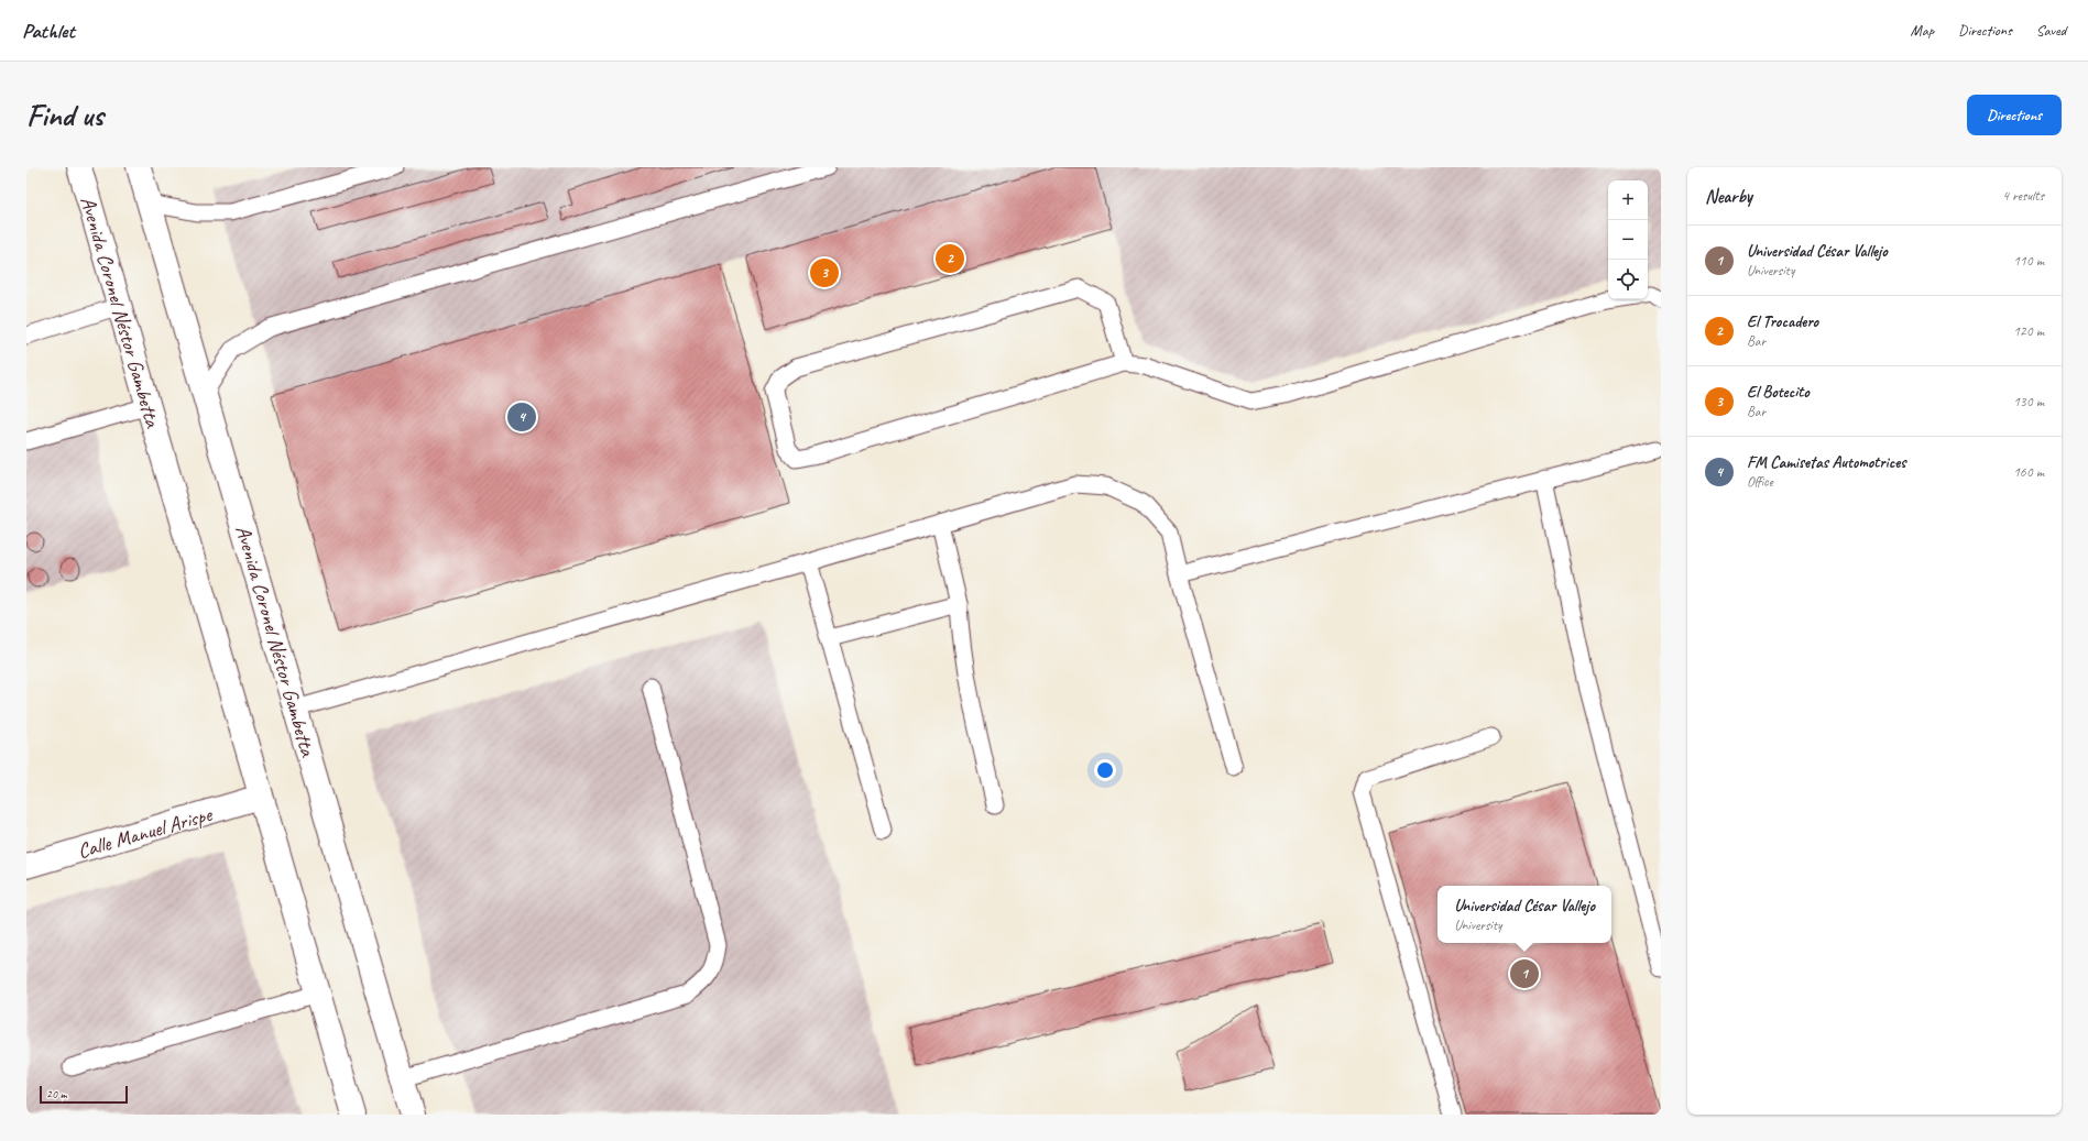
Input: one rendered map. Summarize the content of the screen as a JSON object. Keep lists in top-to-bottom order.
{
  "streets": {
    "main road": ["Avenida Coronel Néstor Gambetta", "Calle Manuel Arispe"]
  },
  "crossings": [
    ["Avenida Coronel Néstor Gambetta", "Calle Manuel Arispe"]
  ],
  "scale_bar": "20 m",
  "page": {
    "header": "Pathlet",
    "nav": ["Map", "Directions", "Saved"],
    "buttons": "Directions",
    "title": "Find us",
    "heading": ["Nearby", "4 results"],
    "map_buttons": ["+", "−"],
    "list": [
      {
        "mark": "1",
        "name": "Universidad César Vallejo",
        "note": "University",
        "value": "110 m"
      },
      {
        "mark": "2",
        "name": "El Trocadero",
        "note": "Bar",
        "value": "120 m"
      },
      {
        "mark": "3",
        "name": "El Botecito",
        "note": "Bar",
        "value": "130 m"
      },
      {
        "mark": "4",
        "name": "FM Camisetas Automotrices",
        "note": "Office",
        "value": "160 m"
      }
    ],
    "pins": [
      "2",
      "3",
      "4",
      "1"
    ],
    "popup": ["Universidad César Vallejo", "University"],
    "scale": "20 m"
  }
}
